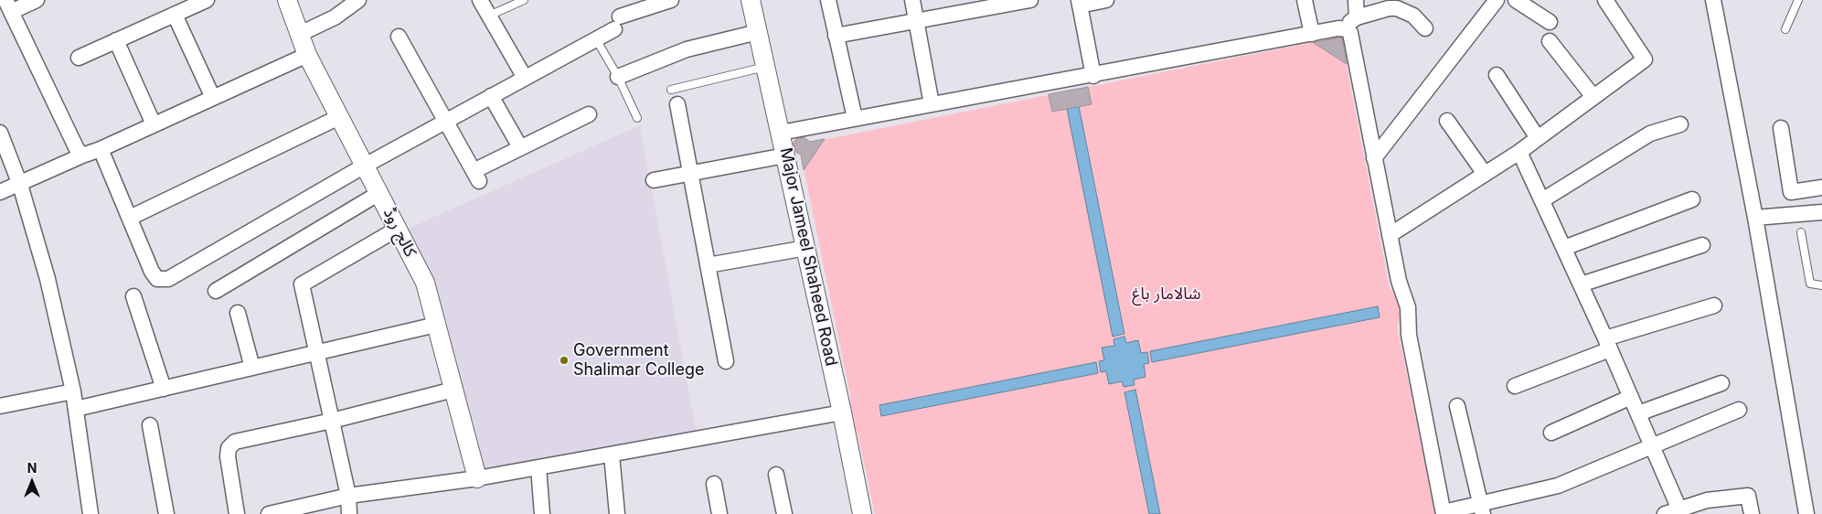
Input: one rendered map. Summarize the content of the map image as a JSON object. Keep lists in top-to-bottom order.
{
  "streets": {
    "street": ["کالج روڈ", "Major Jameel Shaheed Road"]
  },
  "parks": ["شالامار باغ"],
  "places": ["Government Shalimar College"],
  "north": "top"
}
